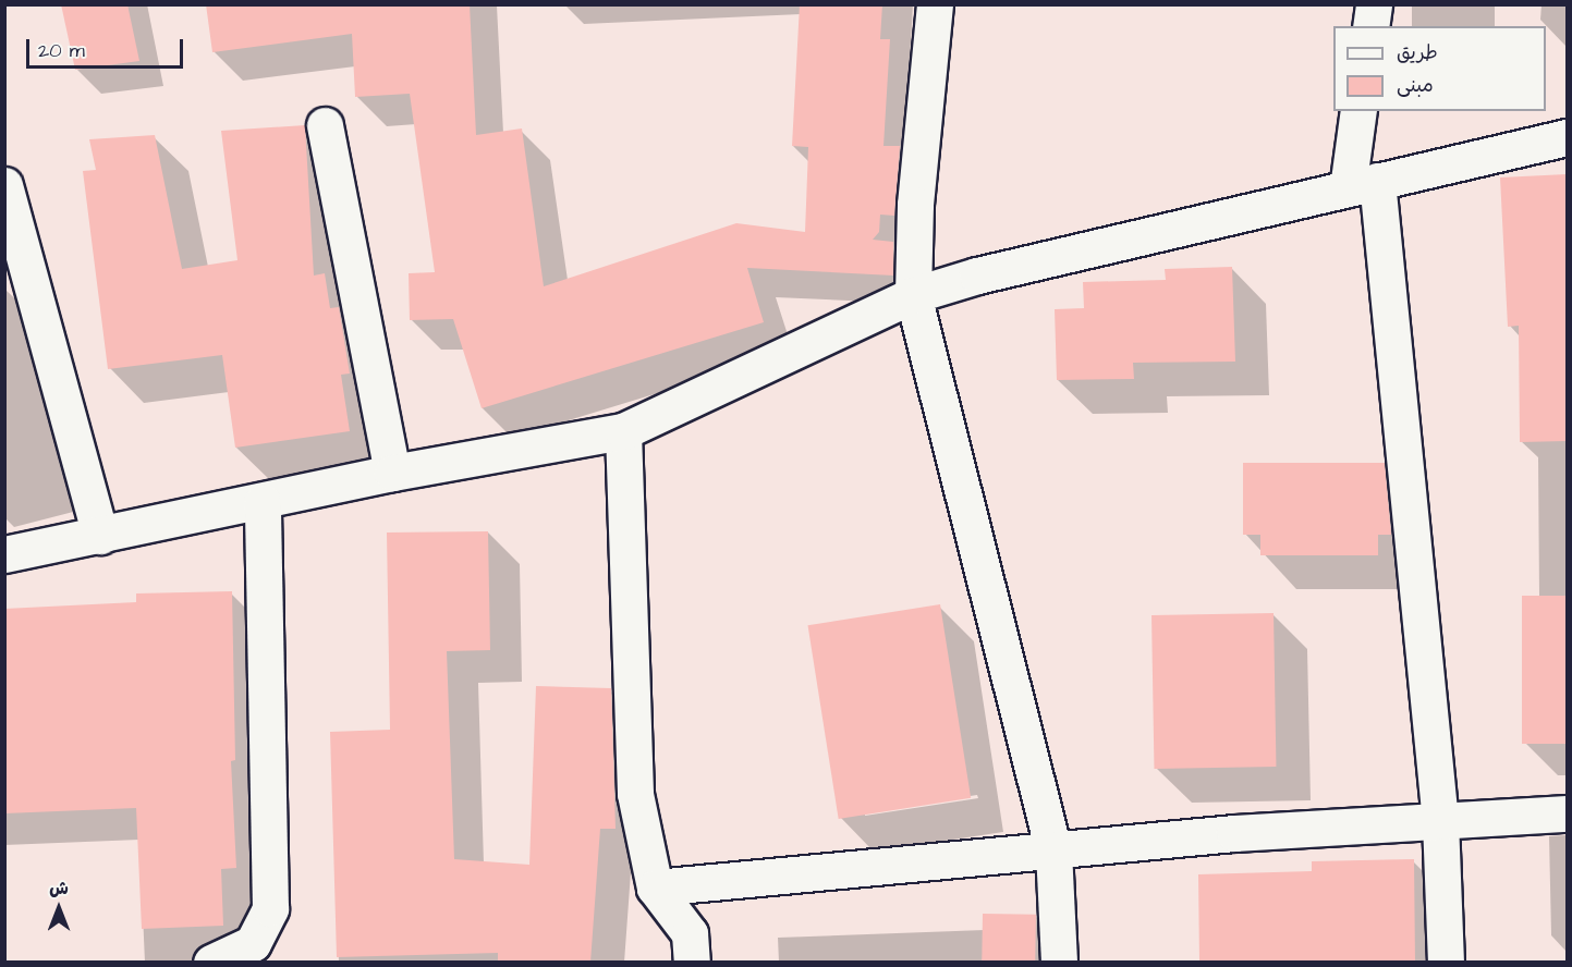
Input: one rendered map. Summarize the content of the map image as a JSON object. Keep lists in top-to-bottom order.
{
  "legend": ["طريق", "مبنى"],
  "scale_bar": "20 m",
  "north": "top"
}
